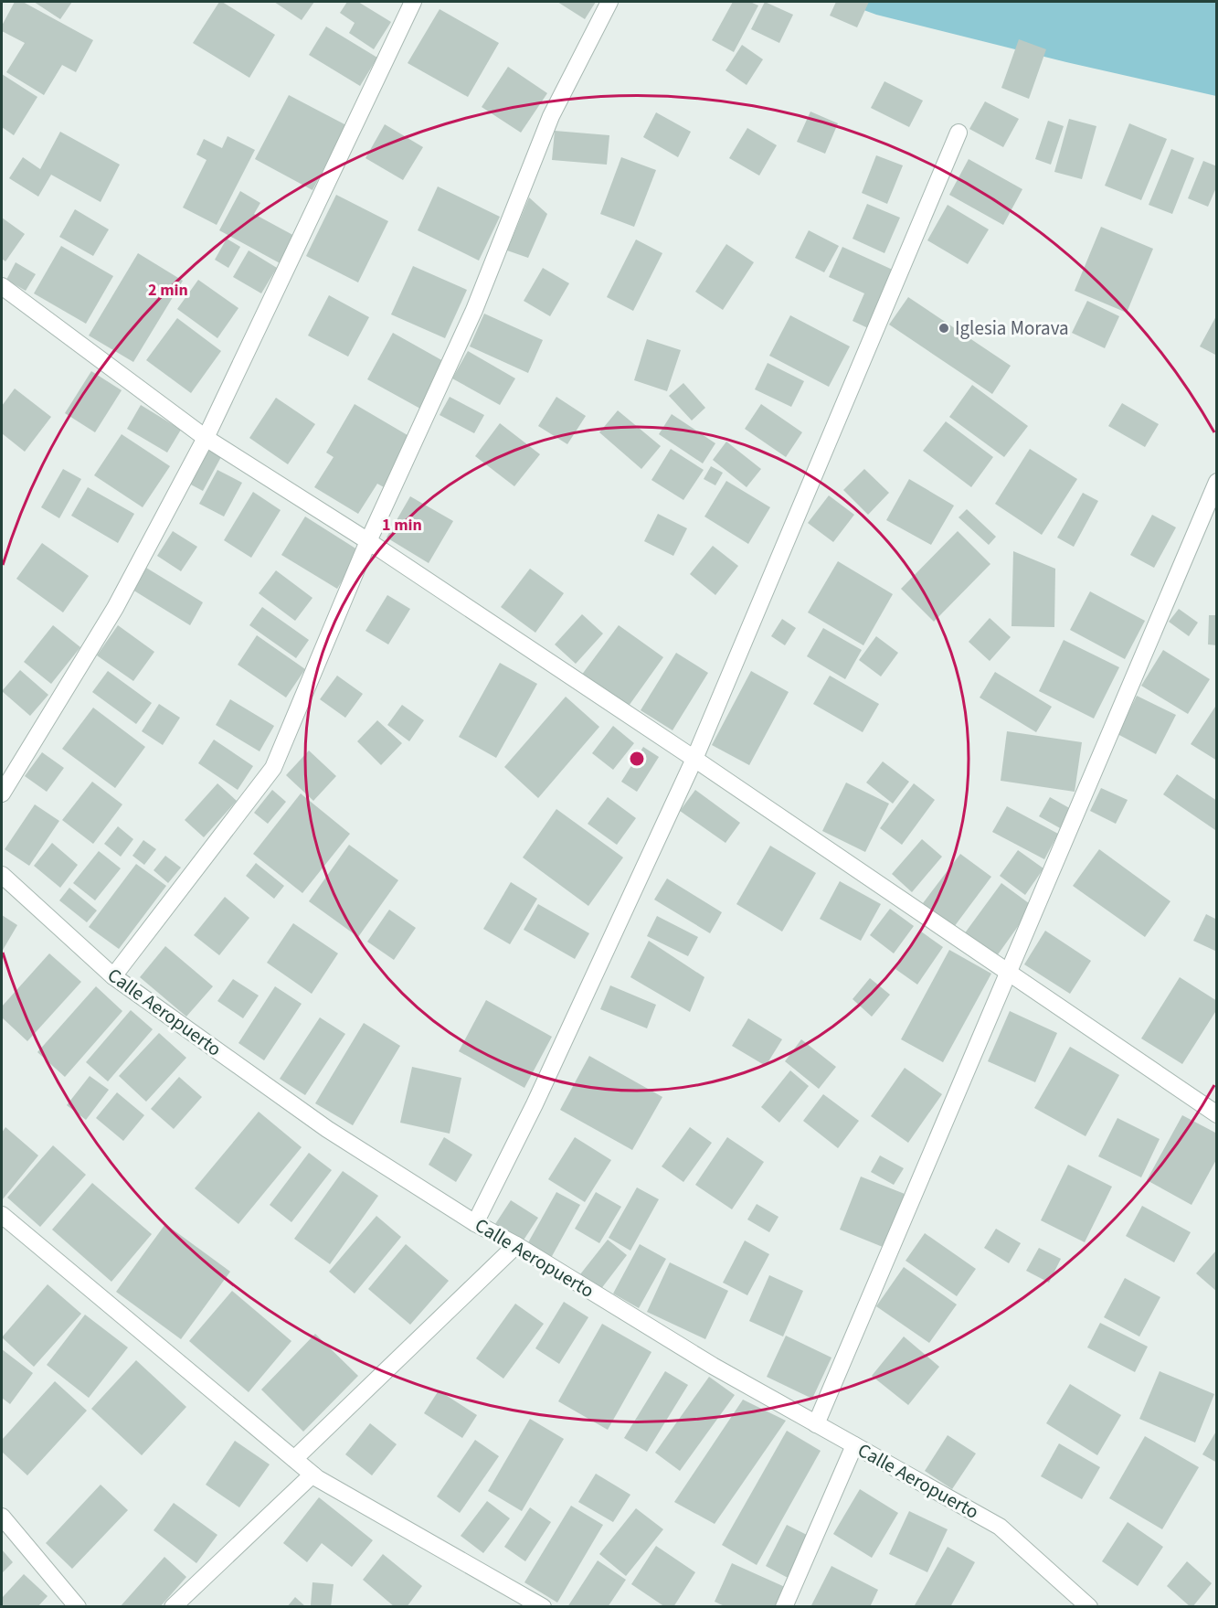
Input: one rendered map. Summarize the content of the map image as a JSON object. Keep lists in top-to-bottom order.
{
  "streets": {
    "street": ["Calle Aeropuerto"]
  },
  "places": ["Iglesia Morava"],
  "rings": ["2 min", "1 min"]
}
